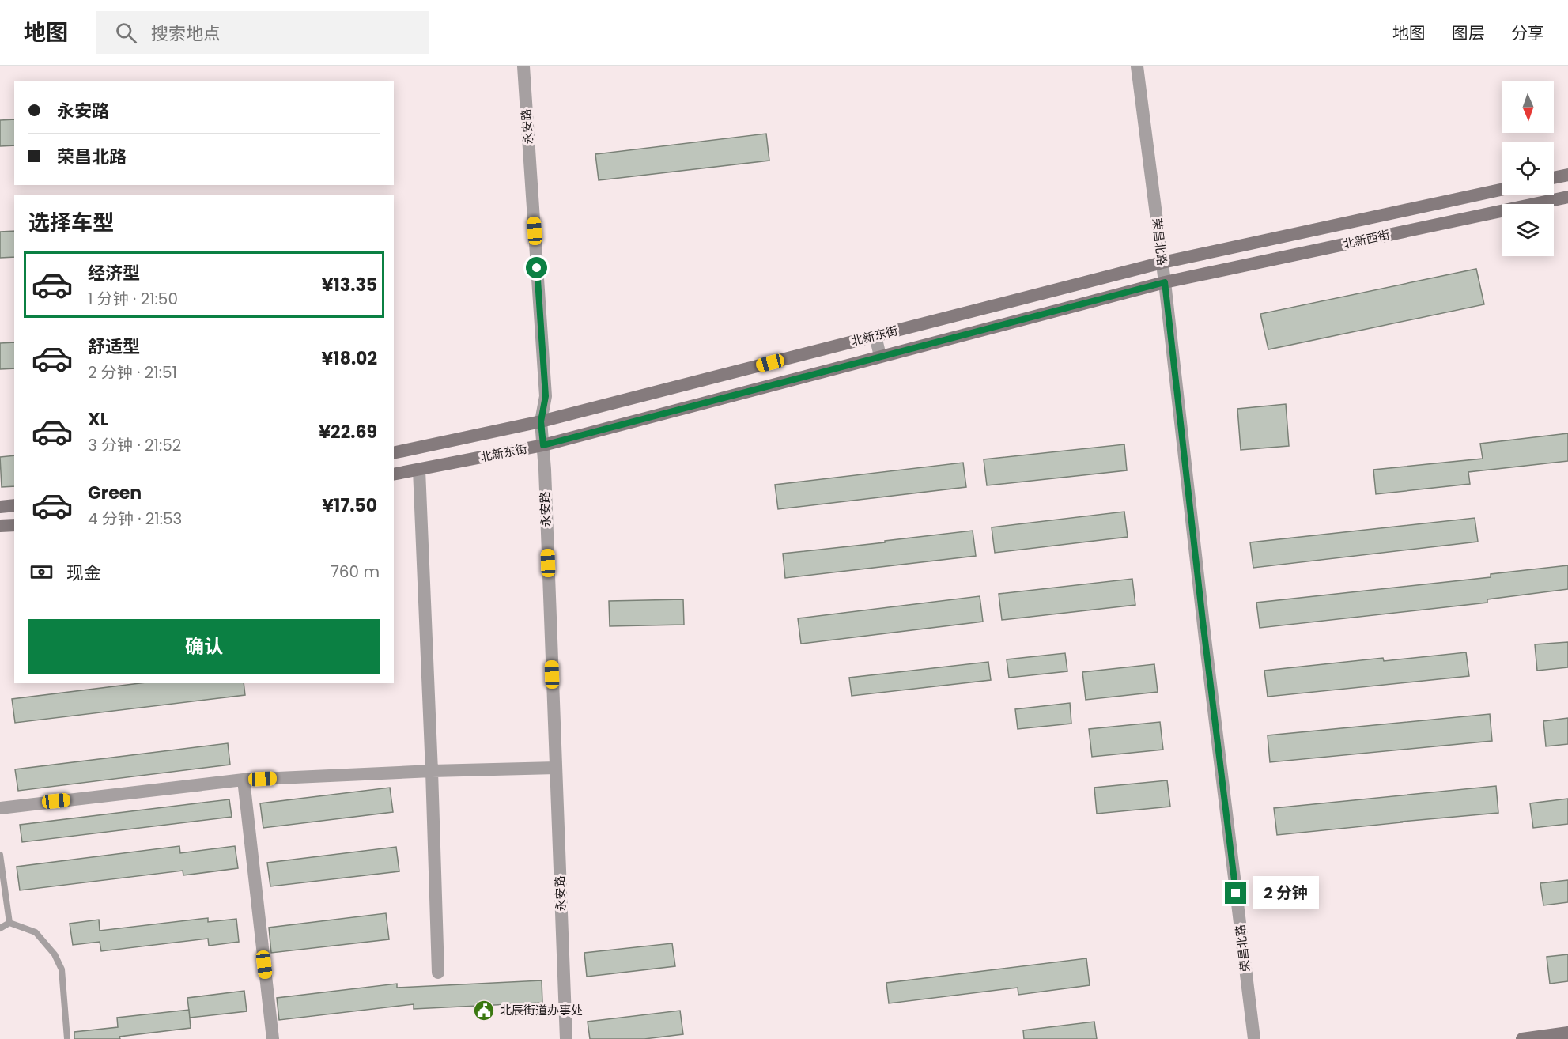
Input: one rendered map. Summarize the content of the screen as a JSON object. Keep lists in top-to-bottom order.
{
  "streets": {
    "main road": ["北新西街", "北新东街"],
    "street": ["永安路", "荣昌北路"]
  },
  "crossings": [
    ["永安路", "北新东街"],
    ["北新西街", "荣昌北路"],
    ["北新西街", "北新东街"],
    ["荣昌北路", "北新东街"]
  ],
  "places": {
    "public building": ["北辰街道办事处"]
  },
  "north": "bottom",
  "page": {
    "header": "地图",
    "search": "搜索地点",
    "nav": ["地图", "图层", "分享"],
    "banner": ["永安路", "荣昌北路"],
    "heading": "选择车型",
    "list": [
      {
        "name": "经济型",
        "note": "1 分钟 · 21:50",
        "value": "¥13.35"
      },
      {
        "name": "舒适型",
        "note": "2 分钟 · 21:51",
        "value": "¥18.02"
      },
      {
        "name": "XL",
        "note": "3 分钟 · 21:52",
        "value": "¥22.69"
      },
      {
        "name": "Green",
        "note": "4 分钟 · 21:53",
        "value": "¥17.50"
      }
    ],
    "pay": ["现金", "760 m"],
    "buttons": "确认",
    "bubble": "2 分钟"
  }
}
